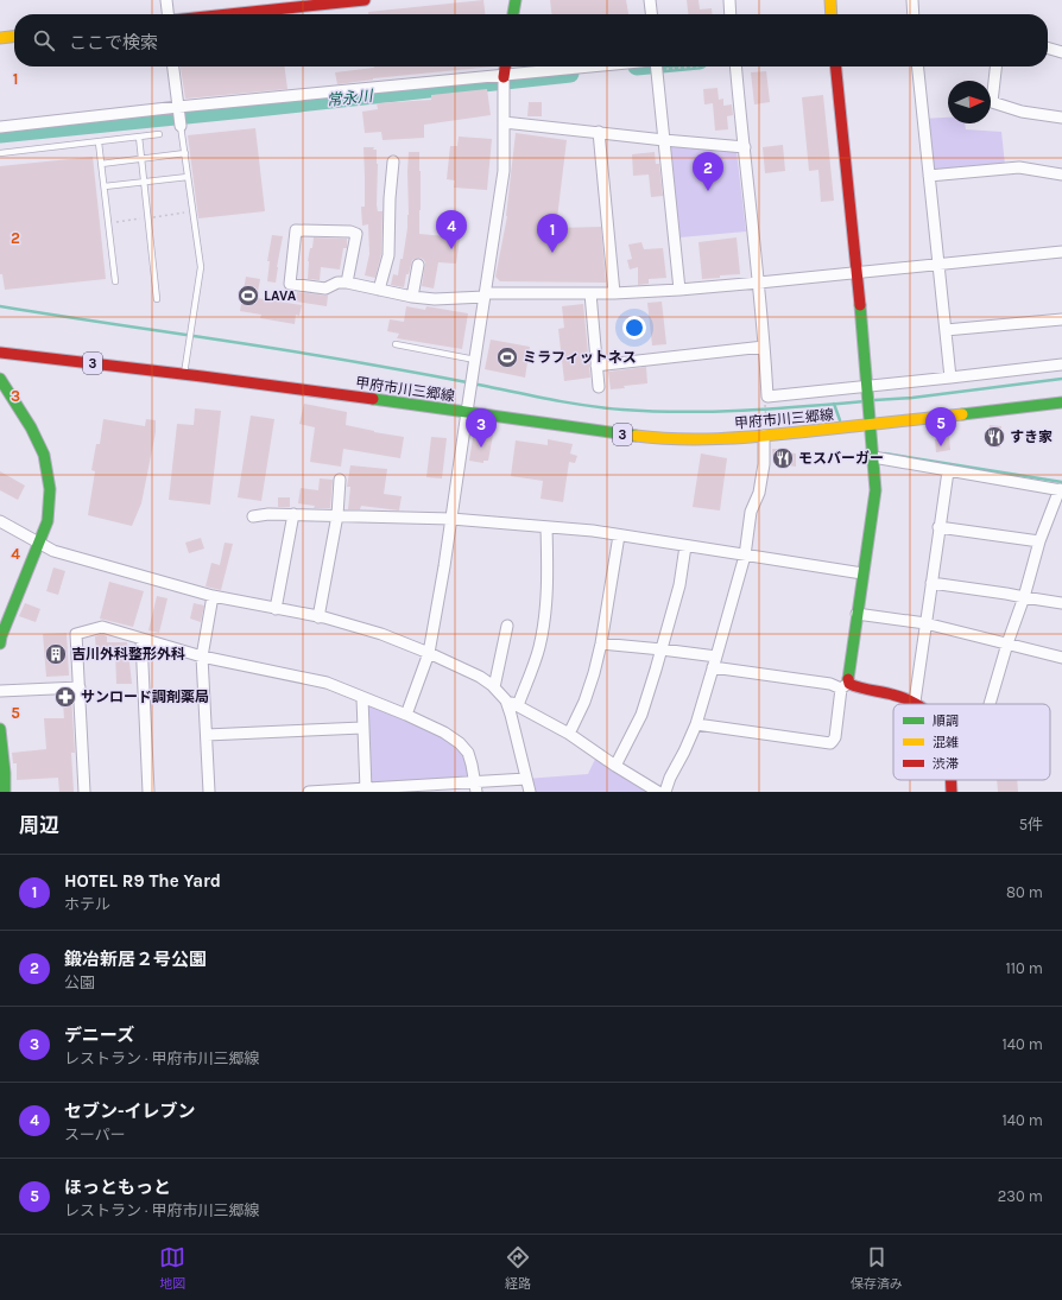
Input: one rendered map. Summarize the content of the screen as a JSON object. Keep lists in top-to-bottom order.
{
  "streets": {
    "street": ["3", "甲府市川三郷線"]
  },
  "water": ["常永川"],
  "places": {
    "sports": ["LAVA", "ミラフィットネス"],
    "restaurant": ["すき家", "モスバーガー"],
    "building": ["吉川外科整形外科"],
    "pharmacy": ["サンロード調剤薬局"]
  },
  "legend": ["順調", "混雑", "渋滞"],
  "north": "right",
  "page": {
    "search": "ここで検索",
    "pins": [
      "2",
      "4",
      "1",
      "5",
      "3"
    ],
    "heading": ["周辺", "5件"],
    "list": [
      {
        "mark": "1",
        "name": "HOTEL R9 The Yard",
        "note": "ホテル",
        "value": "80 m"
      },
      {
        "mark": "2",
        "name": "鍛冶新居２号公園",
        "note": "公園",
        "value": "110 m"
      },
      {
        "mark": "3",
        "name": "デニーズ",
        "note": "レストラン · 甲府市川三郷線",
        "value": "140 m"
      },
      {
        "mark": "4",
        "name": "セブン-イレブン",
        "note": "スーパー",
        "value": "140 m"
      },
      {
        "mark": "5",
        "name": "ほっともっと",
        "note": "レストラン · 甲府市川三郷線",
        "value": "230 m"
      }
    ],
    "nav": ["地図", "経路", "保存済み"]
  },
  "grid": {
    "rows": [
      "1",
      "2",
      "3",
      "4",
      "5"
    ]
  }
}
